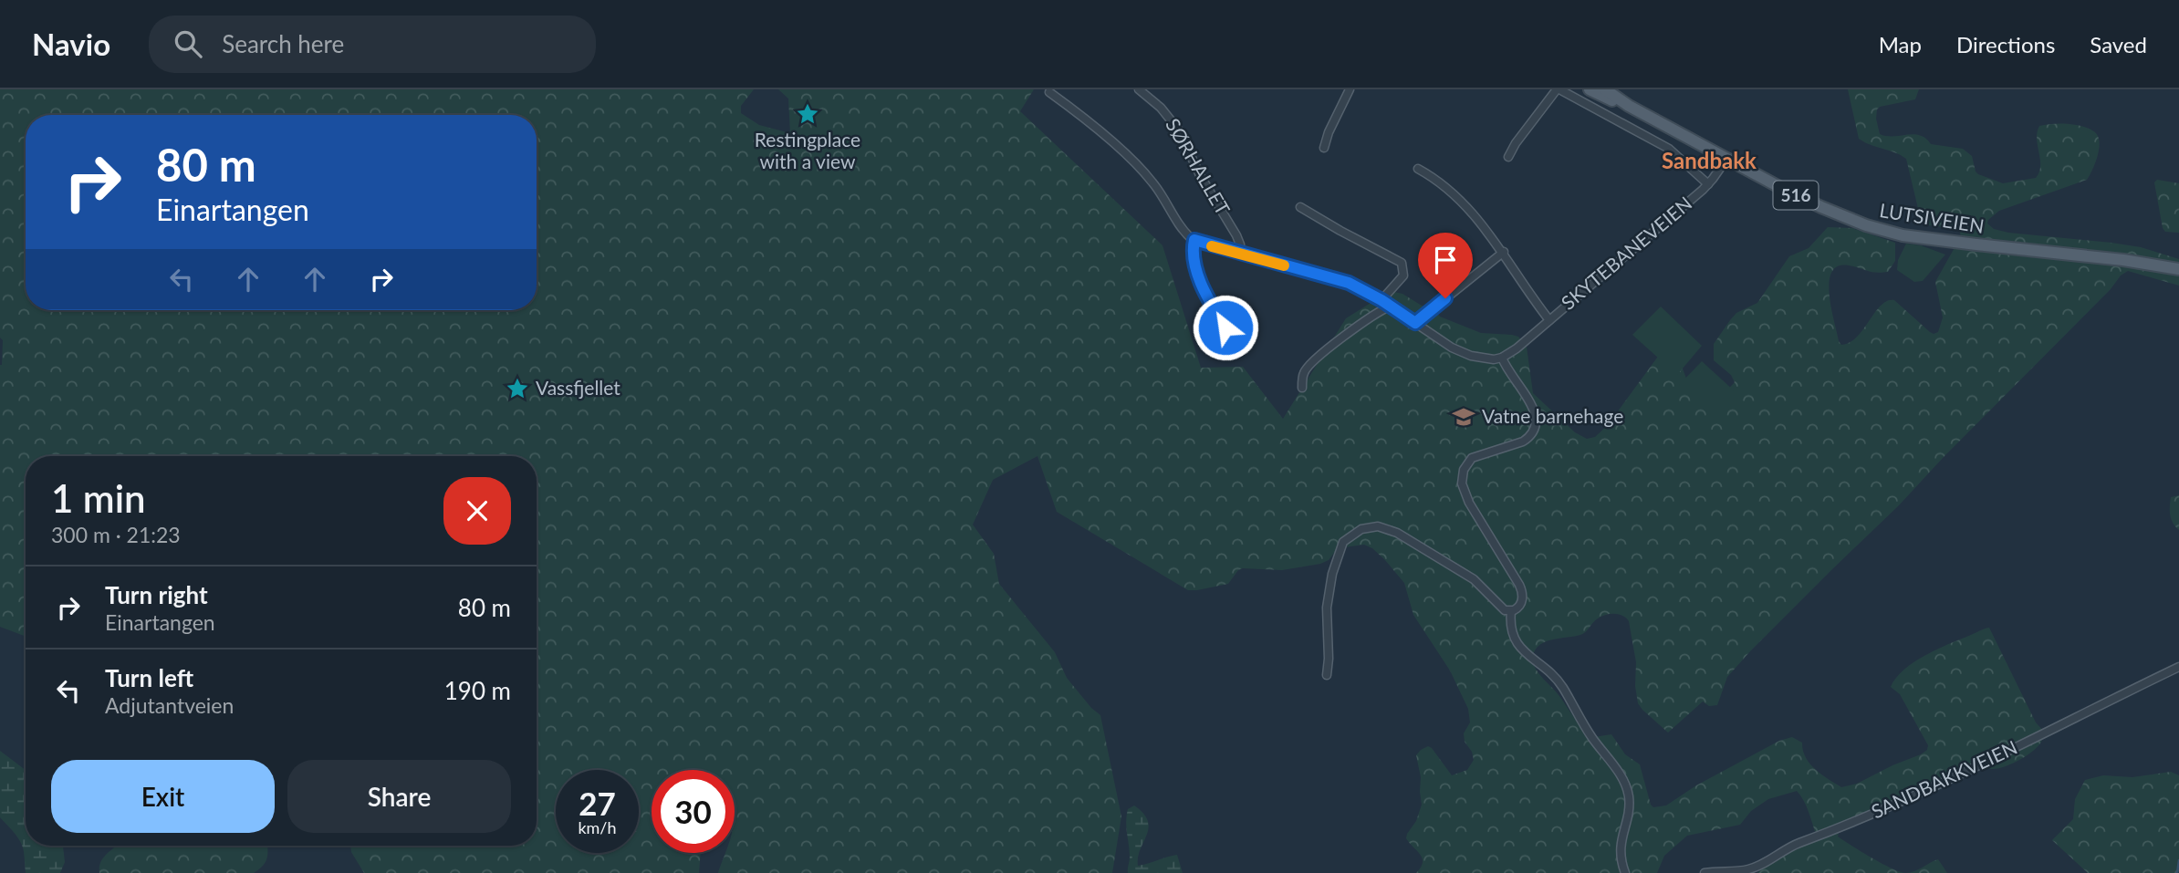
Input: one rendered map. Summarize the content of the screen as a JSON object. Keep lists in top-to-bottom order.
{
  "streets": {
    "main road": ["516", "LUTSIVEIEN"],
    "street": ["SØRHALLET", "SKYTEBANEVEIEN", "SANDBAKKVEIEN"]
  },
  "crossings": [
    ["LUTSIVEIEN", "SKYTEBANEVEIEN"]
  ],
  "districts": ["Sandbakk"],
  "places": {
    "place": ["Restingplace with a view", "Vassfjellet"],
    "school or university": ["Vatne barnehage"]
  },
  "page": {
    "header": "Navio",
    "search": "Search here",
    "nav": ["Map", "Directions", "Saved"],
    "turn": ["80 m", "Einartangen"],
    "heading": ["1 min", "300 m · 21:23"],
    "list": [
      {
        "name": "Turn right",
        "note": "Einartangen",
        "value": "80 m"
      },
      {
        "name": "Turn left",
        "note": "Adjutantveien",
        "value": "190 m"
      }
    ],
    "buttons": ["Exit", "Share"],
    "speed": "27 km/h",
    "limit": "30"
  }
}
